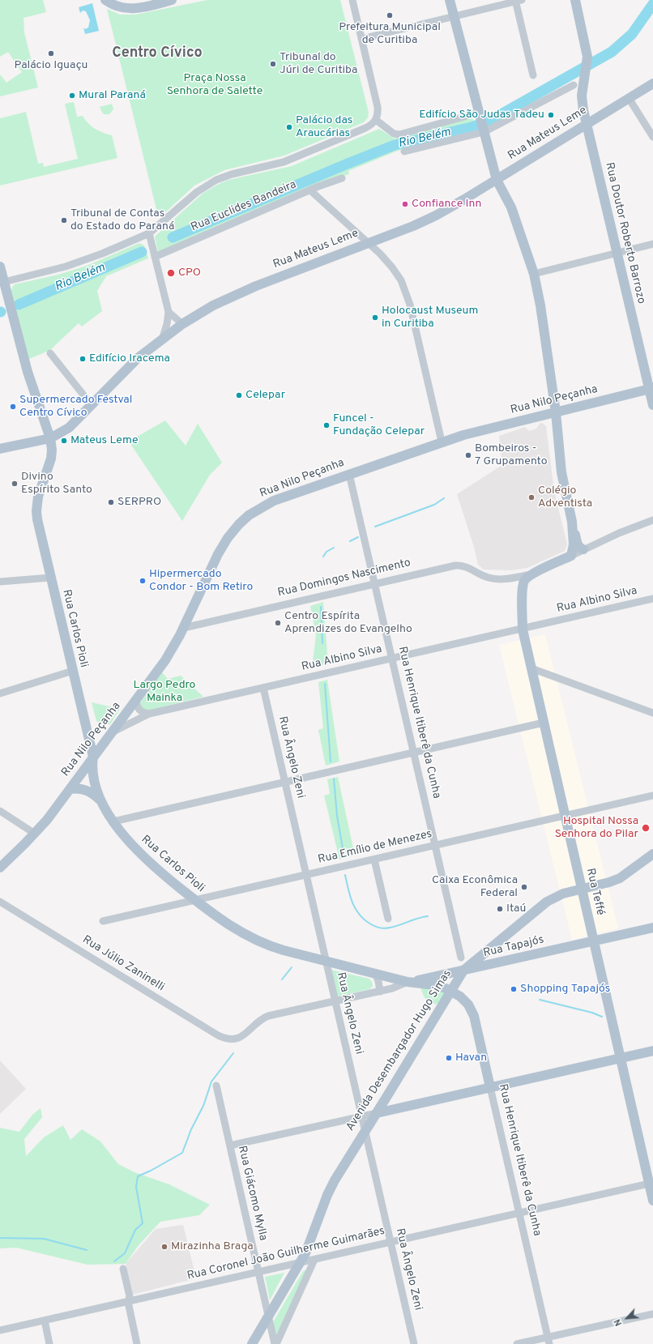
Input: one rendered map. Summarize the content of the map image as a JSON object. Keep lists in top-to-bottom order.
{
  "streets": {
    "main road": [
      "Rua Mateus Leme",
      "Rua Doutor Roberto Barrozo",
      "Rua Nilo Peçanha",
      "Rua Domingos Nascimento",
      "Rua Carlos Pioli",
      "Rua Henrique Itiberê da Cunha",
      "Rua Teffé",
      "Rua Tapajós",
      "Avenida Desembargador Hugo Simas"
    ],
    "street": [
      "Rua Euclides Bandeira",
      "Rua Albino Silva",
      "Rua Ângelo Zeni",
      "Rua Emílio de Menezes",
      "Rua Júlio Zaninelli",
      "Rua Giácomo Mylla",
      "Rua Coronel João Guilherme Guimarães"
    ]
  },
  "crossings": [
    ["Rua Mateus Leme", "Rua Doutor Roberto Barrozo"],
    ["Rua Mateus Leme", "Rua Carlos Pioli"],
    ["Rua Doutor Roberto Barrozo", "Rua Nilo Peçanha"],
    ["Rua Nilo Peçanha", "Rua Domingos Nascimento"],
    ["Rua Nilo Peçanha", "Rua Albino Silva"],
    ["Rua Nilo Peçanha", "Rua Carlos Pioli"],
    ["Rua Nilo Peçanha", "Rua Henrique Itiberê da Cunha"],
    ["Rua Domingos Nascimento", "Rua Henrique Itiberê da Cunha"],
    ["Rua Albino Silva", "Rua Henrique Itiberê da Cunha"],
    ["Rua Albino Silva", "Rua Ângelo Zeni"],
    ["Rua Albino Silva", "Rua Teffé"],
    ["Rua Carlos Pioli", "Rua Henrique Itiberê da Cunha"],
    ["Rua Carlos Pioli", "Rua Ângelo Zeni"],
    ["Rua Carlos Pioli", "Rua Emílio de Menezes"],
    ["Rua Carlos Pioli", "Rua Tapajós"],
    ["Rua Carlos Pioli", "Avenida Desembargador Hugo Simas"],
    ["Rua Henrique Itiberê da Cunha", "Rua Emílio de Menezes"],
    ["Rua Henrique Itiberê da Cunha", "Avenida Desembargador Hugo Simas"],
    ["Rua Henrique Itiberê da Cunha", "Rua Coronel João Guilherme Guimarães"],
    ["Rua Ângelo Zeni", "Rua Emílio de Menezes"],
    ["Rua Ângelo Zeni", "Rua Tapajós"],
    ["Rua Ângelo Zeni", "Avenida Desembargador Hugo Simas"],
    ["Rua Ângelo Zeni", "Rua Coronel João Guilherme Guimarães"],
    ["Rua Emílio de Menezes", "Rua Teffé"],
    ["Rua Teffé", "Rua Tapajós"],
    ["Rua Teffé", "Avenida Desembargador Hugo Simas"],
    ["Rua Teffé", "Rua Coronel João Guilherme Guimarães"],
    ["Rua Tapajós", "Rua Júlio Zaninelli"],
    ["Rua Tapajós", "Avenida Desembargador Hugo Simas"],
    ["Avenida Desembargador Hugo Simas", "Rua Giácomo Mylla"],
    ["Avenida Desembargador Hugo Simas", "Rua Coronel João Guilherme Guimarães"],
    ["Rua Giácomo Mylla", "Rua Coronel João Guilherme Guimarães"]
  ],
  "districts": ["Centro Cívico"],
  "water": ["Rio Belém"],
  "parks": ["Praça Nossa Senhora de Salette", "Largo Pedro Mainka"],
  "places": [
    "Prefeitura Municipal de Curitiba",
    "Palácio Iguaçu",
    "Tribunal do Júri de Curitiba",
    "Mural Paraná",
    "Edifício São Judas Tadeu",
    "Palácio das Araucárias",
    "Confiance Inn",
    "Tribunal de Contas do Estado do Paraná",
    "CPO",
    "Holocaust Museum in Curitiba",
    "Edifício Iracema",
    "Celepar",
    "Supermercado Festval Centro Cívico",
    "Funcel - Fundação Celepar",
    "Mateus Leme",
    "Bombeiros - 7 Grupamento",
    "Divino Espírito Santo",
    "Colégio Adventista",
    "SERPRO",
    "Hipermercado Condor - Bom Retiro",
    "Centro Espírita Aprendizes do Evangelho",
    "Hospital Nossa Senhora do Pilar",
    "Caixa Econômica Federal",
    "Itaú",
    "Shopping Tapajós",
    "Havan",
    "Mirazinha Braga"
  ],
  "north": "bottom left"
}
